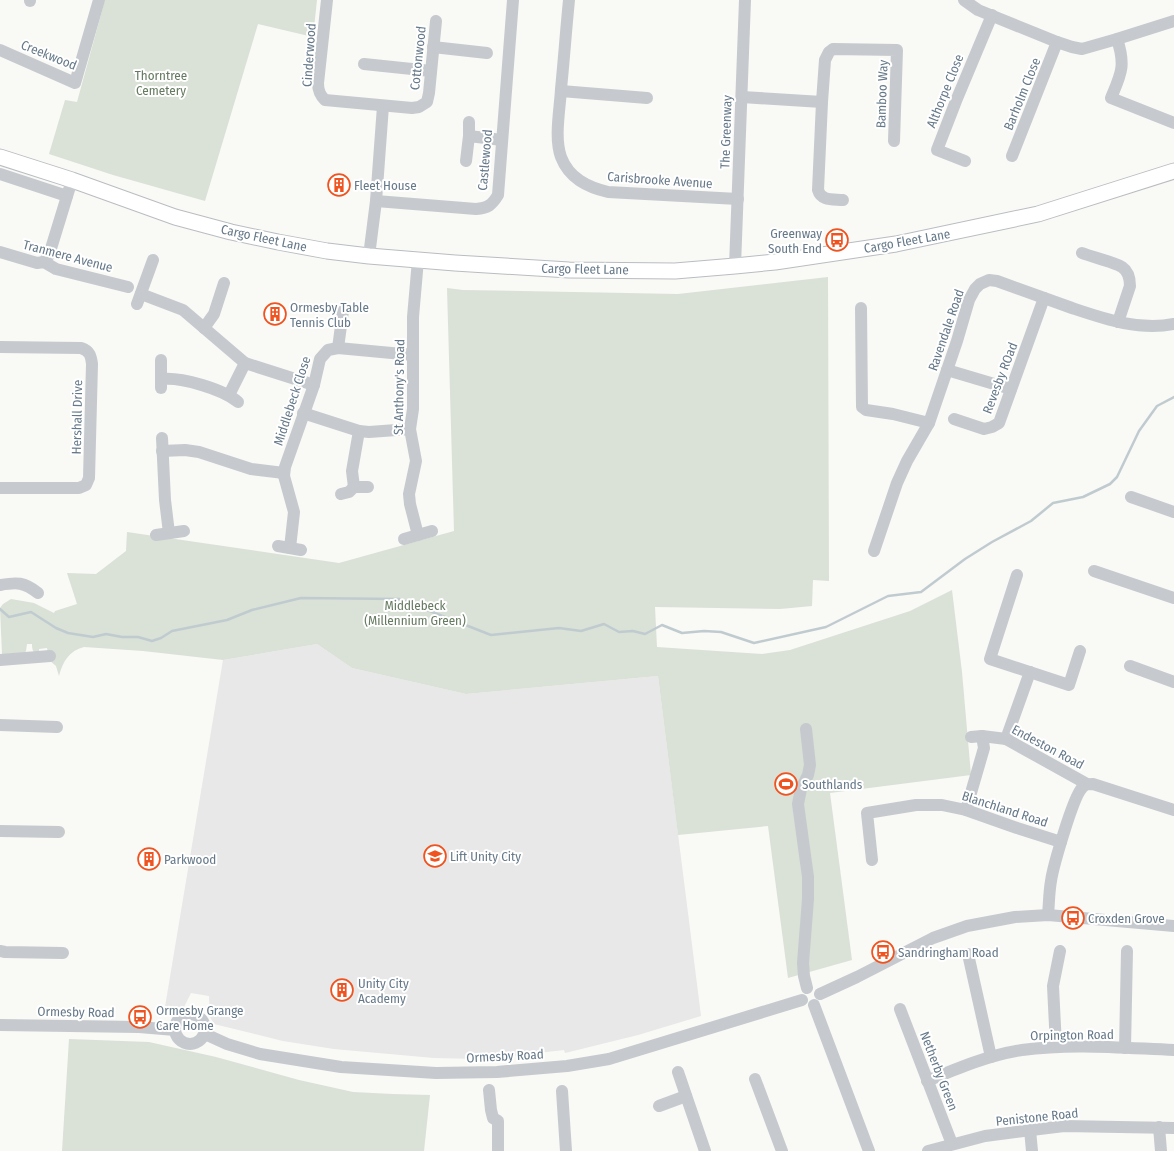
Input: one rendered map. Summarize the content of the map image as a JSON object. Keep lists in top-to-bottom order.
{
  "streets": {
    "main road": ["Cargo Fleet Lane"],
    "street": [
      "Creekwood",
      "Cinderwood",
      "Cottonwood",
      "Althorpe Close",
      "Bamboo Way",
      "Barholm Close",
      "The Greenway",
      "Castlewood",
      "Carisbrooke Avenue",
      "Tranmere Avenue",
      "Ravendale Road",
      "Revesby ROad",
      "St Anthony's Road",
      "Middlebeck Close",
      "Hershall Drive",
      "Endeston Road",
      "Blanchland Road",
      "Ormesby Road",
      "Orpington Road",
      "Netherby Green",
      "Penistone Road"
    ]
  },
  "crossings": [
    ["Cinderwood", "Cottonwood"],
    ["The Greenway", "Carisbrooke Avenue"],
    ["The Greenway", "Cargo Fleet Lane"],
    ["Cargo Fleet Lane", "St Anthony's Road"],
    ["Ravendale Road", "Revesby ROad"],
    ["Endeston Road", "Blanchland Road"],
    ["Orpington Road", "Netherby Green"],
    ["Netherby Green", "Penistone Road"]
  ],
  "parks": ["Thorntree Cemetery", "Middlebeck (Millennium Green)"],
  "places": {
    "building": [
      "Fleet House",
      "Ormesby Table Tennis Club",
      "Parkwood",
      "Unity City Academy"
    ],
    "bus stop": [
      "Greenway South End",
      "Croxden Grove",
      "Sandringham Road",
      "Ormesby Grange Care Home"
    ],
    "sports": ["Southlands"],
    "school or university": ["Lift Unity City"]
  }
}
